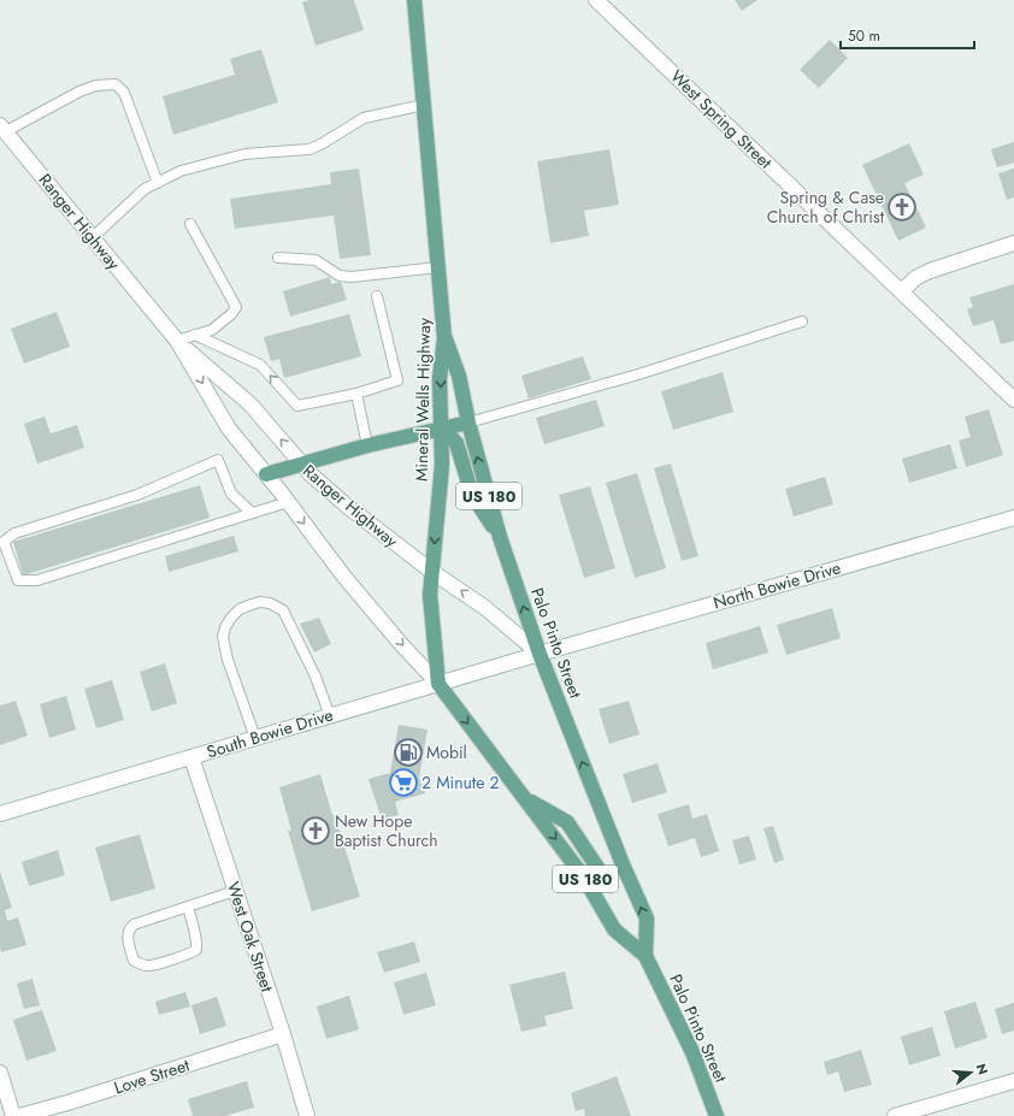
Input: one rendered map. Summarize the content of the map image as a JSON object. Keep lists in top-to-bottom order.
{
  "streets": {
    "main road": ["Mineral Wells Highway", "US 180", "Palo Pinto Street"],
    "street": [
      "West Spring Street",
      "Ranger Highway",
      "North Bowie Drive",
      "South Bowie Drive",
      "West Oak Street",
      "Love Street"
    ]
  },
  "crossings": [
    ["Ranger Highway", "Mineral Wells Highway"],
    ["Ranger Highway", "North Bowie Drive"],
    ["Ranger Highway", "Palo Pinto Street"],
    ["Ranger Highway", "South Bowie Drive"],
    ["Mineral Wells Highway", "Palo Pinto Street"],
    ["Mineral Wells Highway", "South Bowie Drive"],
    ["North Bowie Drive", "Palo Pinto Street"],
    ["North Bowie Drive", "South Bowie Drive"],
    ["Palo Pinto Street", "South Bowie Drive"],
    ["South Bowie Drive", "West Oak Street"],
    ["West Oak Street", "Love Street"]
  ],
  "places": {
    "church": ["Spring & Case Church of Christ", "New Hope Baptist Church"],
    "fuel station": ["Mobil"],
    "supermarket": ["2 Minute 2"]
  },
  "scale_bar": "50 m",
  "north": "right"
}
